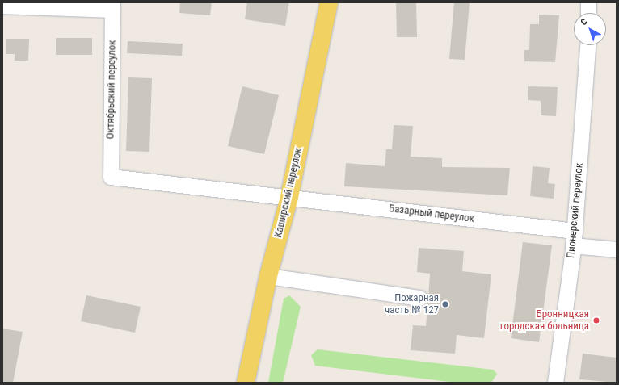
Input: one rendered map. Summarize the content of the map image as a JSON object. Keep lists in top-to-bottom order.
{
  "streets": {
    "main road": ["Каширский переулок"],
    "street": ["Октябрьский переулок", "Пионерский переулок", "Базарный переулок"]
  },
  "crossings": [
    ["Октябрьский переулок", "Базарный переулок"],
    ["Каширский переулок", "Базарный переулок"],
    ["Пионерский переулок", "Базарный переулок"]
  ],
  "places": ["Пожарная часть № 127", "Бронницкая городская больница"],
  "north": "top left"
}
